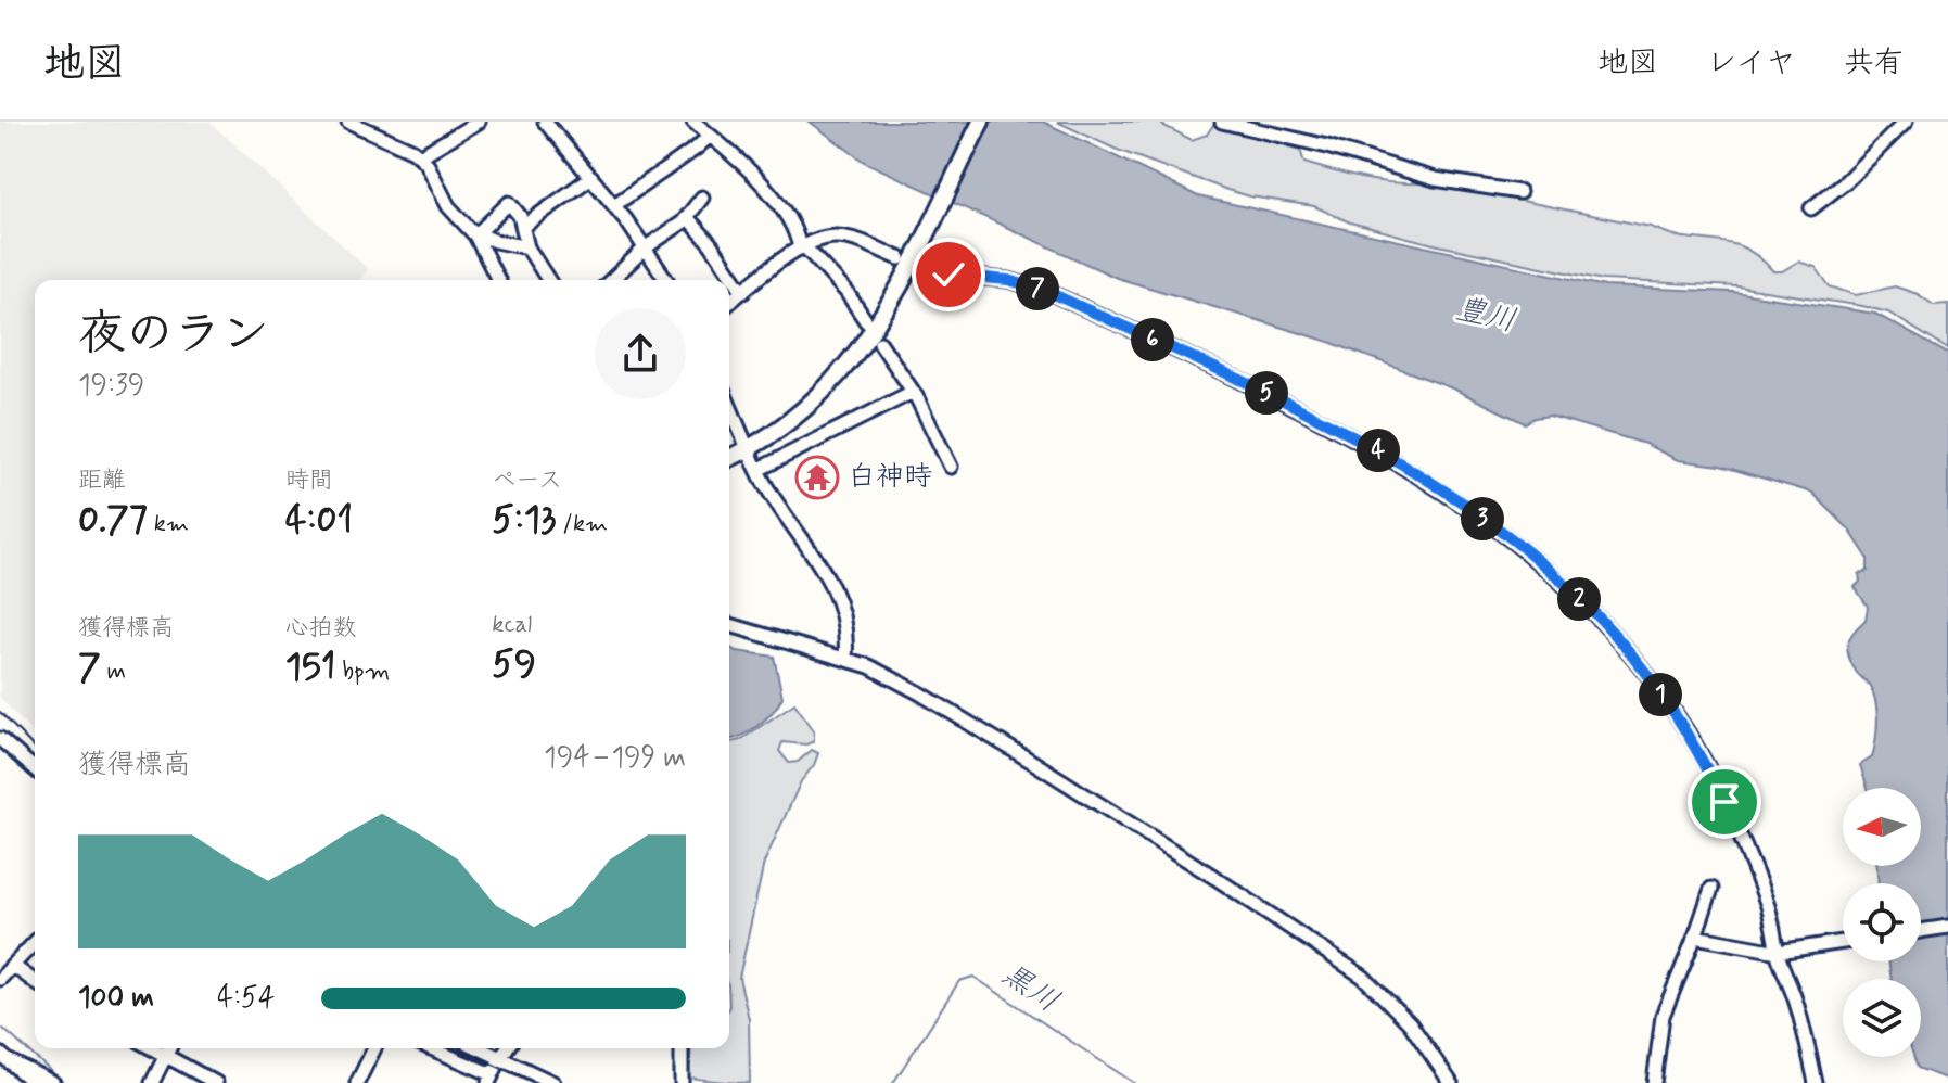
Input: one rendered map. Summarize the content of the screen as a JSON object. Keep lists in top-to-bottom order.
{
  "water": ["豊川", "黒川"],
  "places": {
    "temple": ["白神時"]
  },
  "north": "left",
  "page": {
    "header": "地図",
    "nav": ["地図", "レイヤ", "共有"],
    "pins": [
      "7",
      "6",
      "5",
      "4",
      "3",
      "2",
      "1"
    ],
    "heading": ["夜のラン", "19:39"],
    "stats": [
      ["距離", "0.77 km"],
      ["時間", "4:01"],
      ["ペース", "5:13 /km"],
      ["獲得標高", "7 m"],
      ["心拍数", "151 bpm"],
      ["kcal", "59"]
    ],
    "chart": ["獲得標高", "194–199 m"],
    "list": [
      {
        "name": "100 m",
        "note": "4:54"
      }
    ]
  }
}
